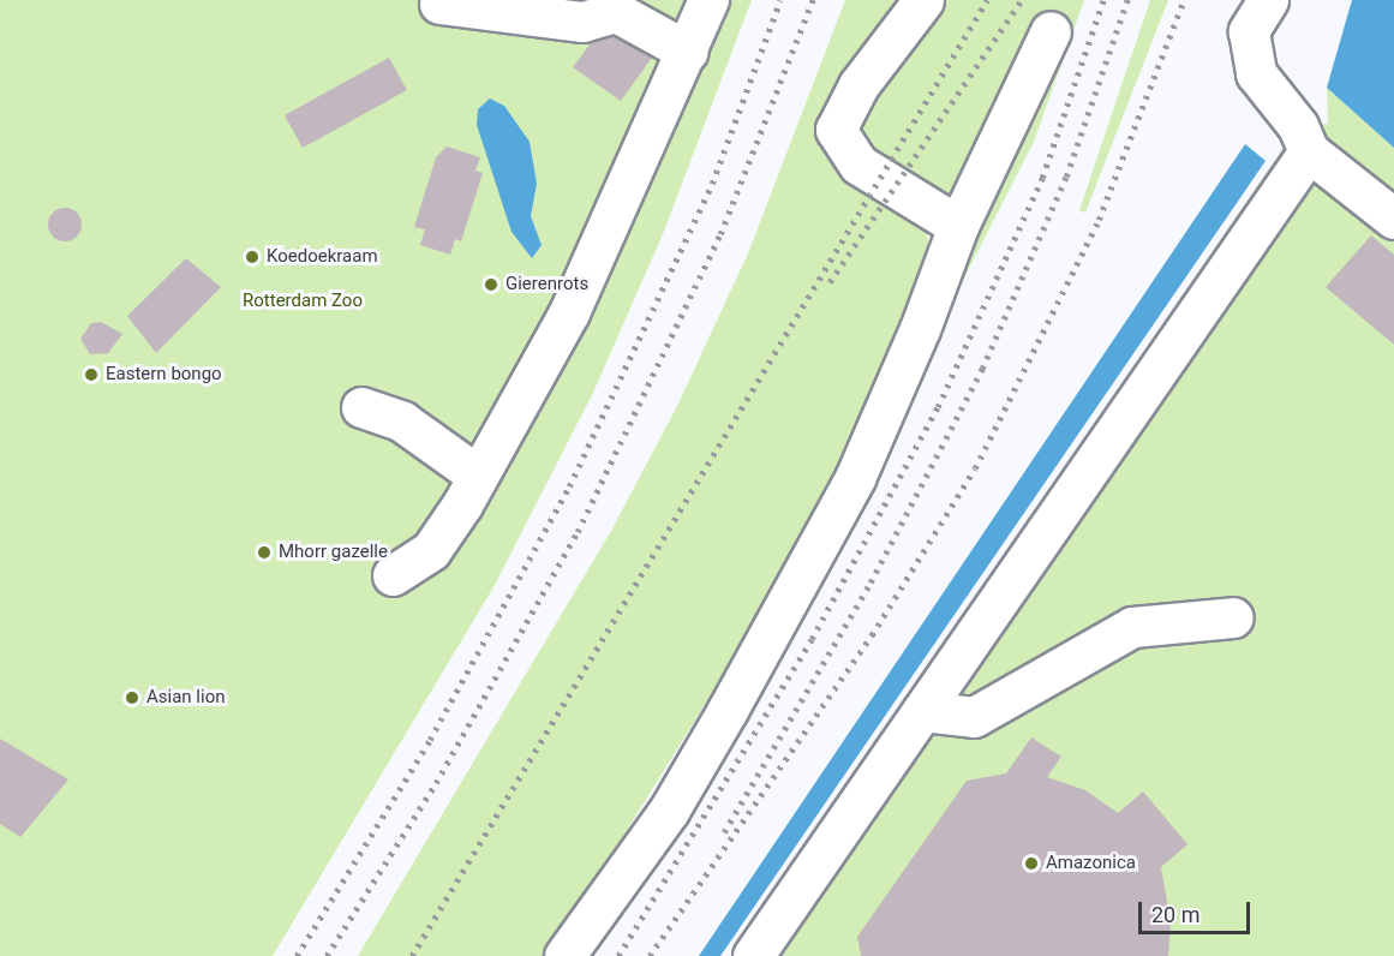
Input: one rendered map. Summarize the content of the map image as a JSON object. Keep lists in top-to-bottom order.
{
  "parks": ["Rotterdam Zoo"],
  "places": [
    "Koedoekraam",
    "Gierenrots",
    "Eastern bongo",
    "Mhorr gazelle",
    "Asian lion",
    "Amazonica"
  ],
  "scale_bar": "20 m"
}
